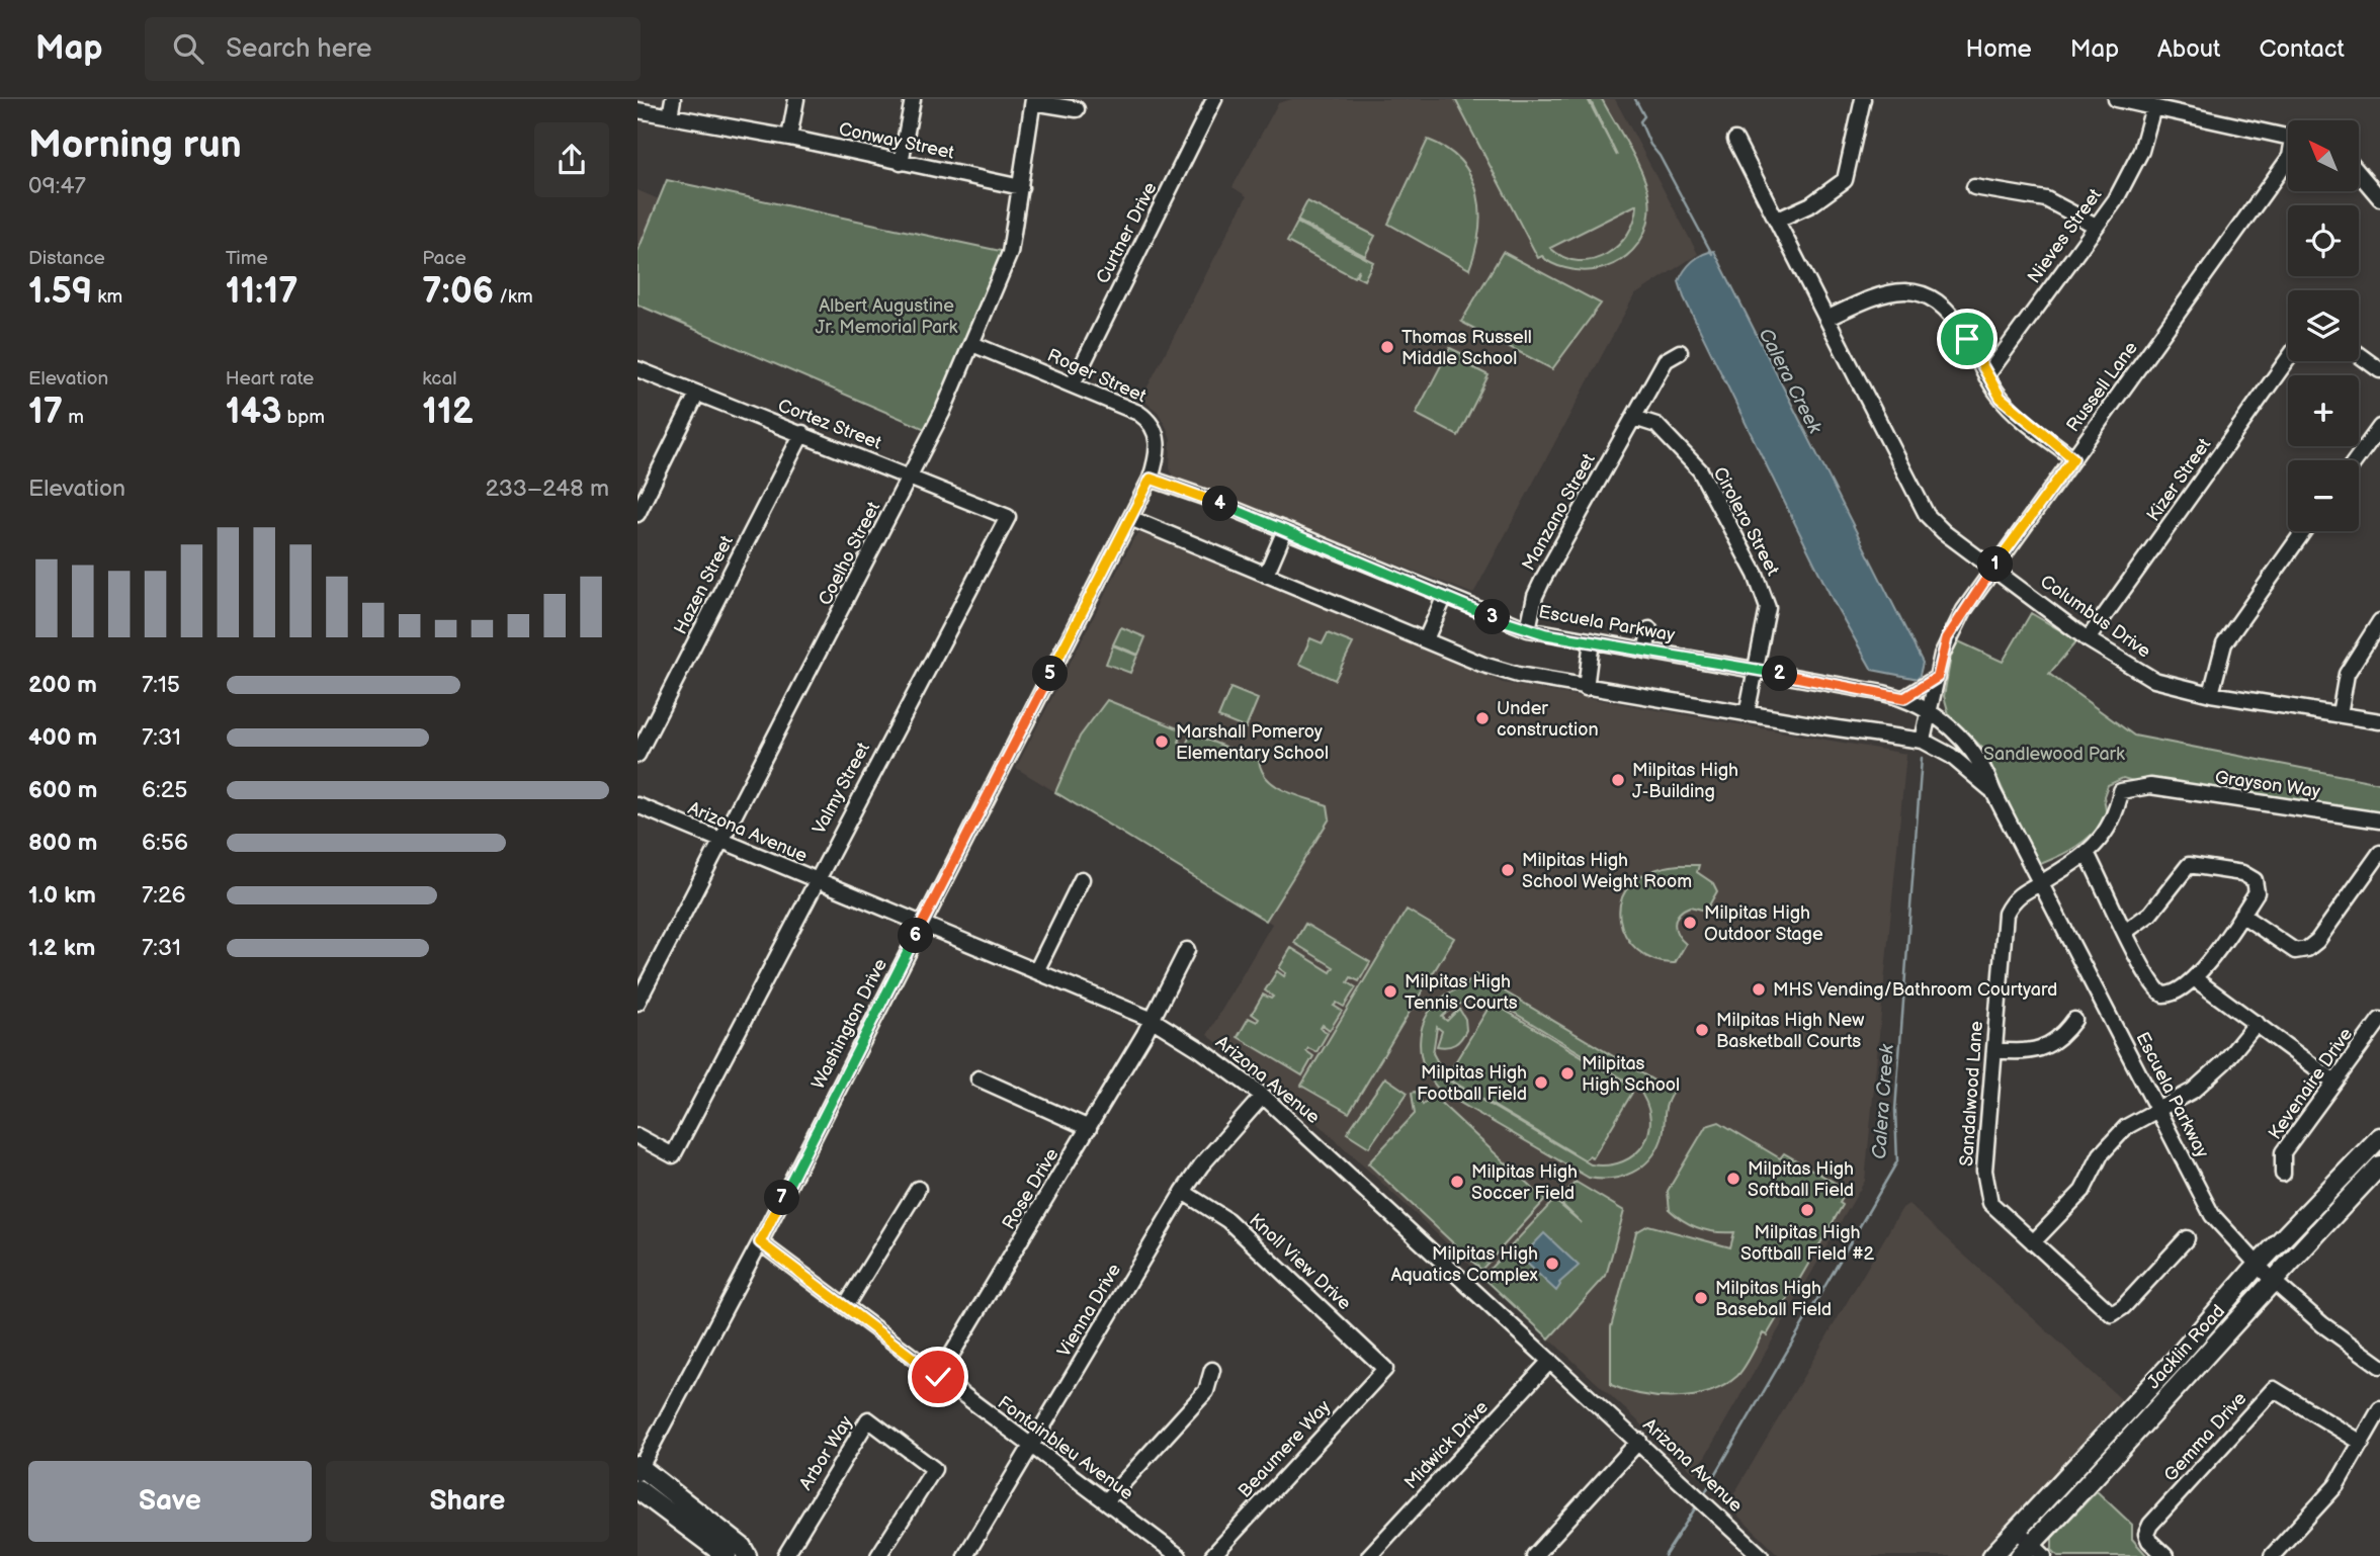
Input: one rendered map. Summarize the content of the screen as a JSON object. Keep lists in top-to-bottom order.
{
  "streets": {
    "main road": ["Jacklin Road"],
    "street": [
      "Conway Street",
      "Curtner Drive",
      "Nieves Street",
      "Roger Street",
      "Russell Lane",
      "Cortez Street",
      "Kizer Street",
      "Manzano Street",
      "Cirolero Street",
      "Coelho Street",
      "Hazen Street",
      "Columbus Drive",
      "Escuela Parkway",
      "Grayson Way",
      "Valmy Street",
      "Arizona Avenue",
      "Washington Drive",
      "Kevenaire Drive",
      "Sandalwood Lane",
      "Rose Drive",
      "Knoll View Drive",
      "Vienna Drive",
      "Gemma Drive",
      "Midwick Drive",
      "Fontainbleu Avenue",
      "Beaumere Way",
      "Arbor Way"
    ]
  },
  "crossings": [
    ["Conway Street", "Coelho Street"],
    ["Curtner Drive", "Roger Street"],
    ["Roger Street", "Coelho Street"],
    ["Roger Street", "Escuela Parkway"],
    ["Roger Street", "Washington Drive"],
    ["Russell Lane", "Columbus Drive"],
    ["Russell Lane", "Escuela Parkway"],
    ["Cortez Street", "Coelho Street"],
    ["Cortez Street", "Hazen Street"],
    ["Cortez Street", "Valmy Street"],
    ["Kizer Street", "Columbus Drive"],
    ["Manzano Street", "Cirolero Street"],
    ["Manzano Street", "Escuela Parkway"],
    ["Cirolero Street", "Escuela Parkway"],
    ["Coelho Street", "Arizona Avenue"],
    ["Escuela Parkway", "Washington Drive"],
    ["Escuela Parkway", "Sandalwood Lane"],
    ["Escuela Parkway", "Jacklin Road"],
    ["Grayson Way", "Sandalwood Lane"],
    ["Valmy Street", "Arizona Avenue"],
    ["Arizona Avenue", "Washington Drive"],
    ["Arizona Avenue", "Rose Drive"],
    ["Arizona Avenue", "Vienna Drive"],
    ["Arizona Avenue", "Midwick Drive"],
    ["Washington Drive", "Fontainbleu Avenue"],
    ["Rose Drive", "Fontainbleu Avenue"],
    ["Knoll View Drive", "Vienna Drive"],
    ["Knoll View Drive", "Beaumere Way"],
    ["Vienna Drive", "Fontainbleu Avenue"]
  ],
  "water": ["Calera Creek"],
  "parks": ["Albert Augustine Jr. Memorial Park", "Sandlewood Park"],
  "places": [
    "Thomas Russell Middle School",
    "Under construction",
    "Marshall Pomeroy Elementary School",
    "Milpitas High J-Building",
    "Milpitas High School Weight Room",
    "Milpitas High Outdoor Stage",
    "MHS Vending/Bathroom Courtyard",
    "Milpitas High Tennis Courts",
    "Milpitas High New Basketball Courts",
    "Milpitas High School",
    "Milpitas High Football Field",
    "Milpitas High Softball Field",
    "Milpitas High Soccer Field",
    "Milpitas High Softball Field #2",
    "Milpitas High Aquatics Complex",
    "Milpitas High Baseball Field"
  ],
  "north": "top left",
  "page": {
    "header": "Map",
    "search": "Search here",
    "nav": [
      "Home",
      "Map",
      "About",
      "Contact"
    ],
    "heading": ["Morning run", "09:47"],
    "map_buttons": ["+", "−"],
    "stats": [
      ["Distance", "1.59 km"],
      ["Time", "11:17"],
      ["Pace", "7:06 /km"],
      ["Elevation", "17 m"],
      ["Heart rate", "143 bpm"],
      ["kcal", "112"]
    ],
    "chart": ["Elevation", "233–248 m"],
    "pins": [
      "4",
      "1",
      "3",
      "2",
      "5",
      "6",
      "7"
    ],
    "list": [
      {
        "name": "200 m",
        "note": "7:15"
      },
      {
        "name": "400 m",
        "note": "7:31"
      },
      {
        "name": "600 m",
        "note": "6:25"
      },
      {
        "name": "800 m",
        "note": "6:56"
      },
      {
        "name": "1.0 km",
        "note": "7:26"
      },
      {
        "name": "1.2 km",
        "note": "7:31"
      }
    ],
    "buttons": ["Save", "Share"]
  }
}
